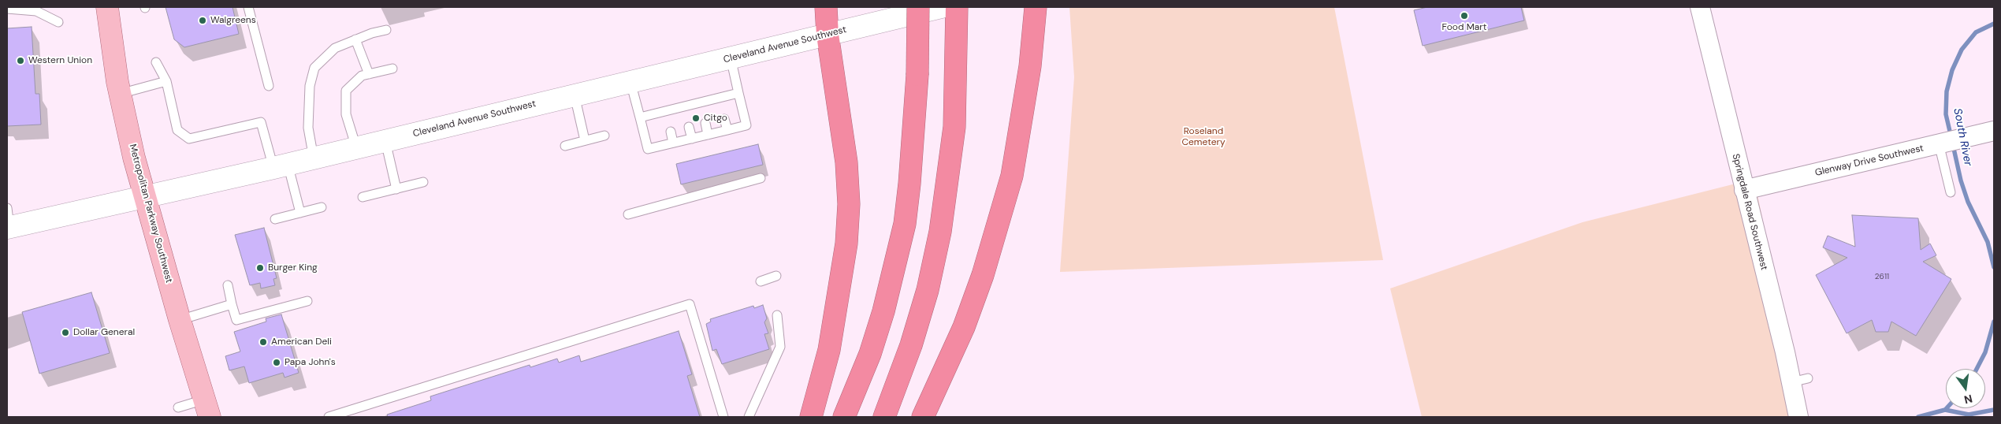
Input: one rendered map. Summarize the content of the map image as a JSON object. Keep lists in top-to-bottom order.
{
  "streets": {
    "main road": ["Cleveland Avenue Southwest", "Metropolitan Parkway Southwest"],
    "street": ["Glenway Drive Southwest", "Springdale Road Southwest"]
  },
  "crossings": [
    ["Cleveland Avenue Southwest", "Metropolitan Parkway Southwest"],
    ["Glenway Drive Southwest", "Springdale Road Southwest"]
  ],
  "water": ["South River"],
  "parks": ["Roseland Cemetery"],
  "places": [
    "Food Mart",
    "Walgreens",
    "Western Union",
    "Citgo",
    "Burger King",
    "Dollar General",
    "American Deli",
    "Papa John's"
  ],
  "house_numbers": ["2611"],
  "north": "bottom"
}
